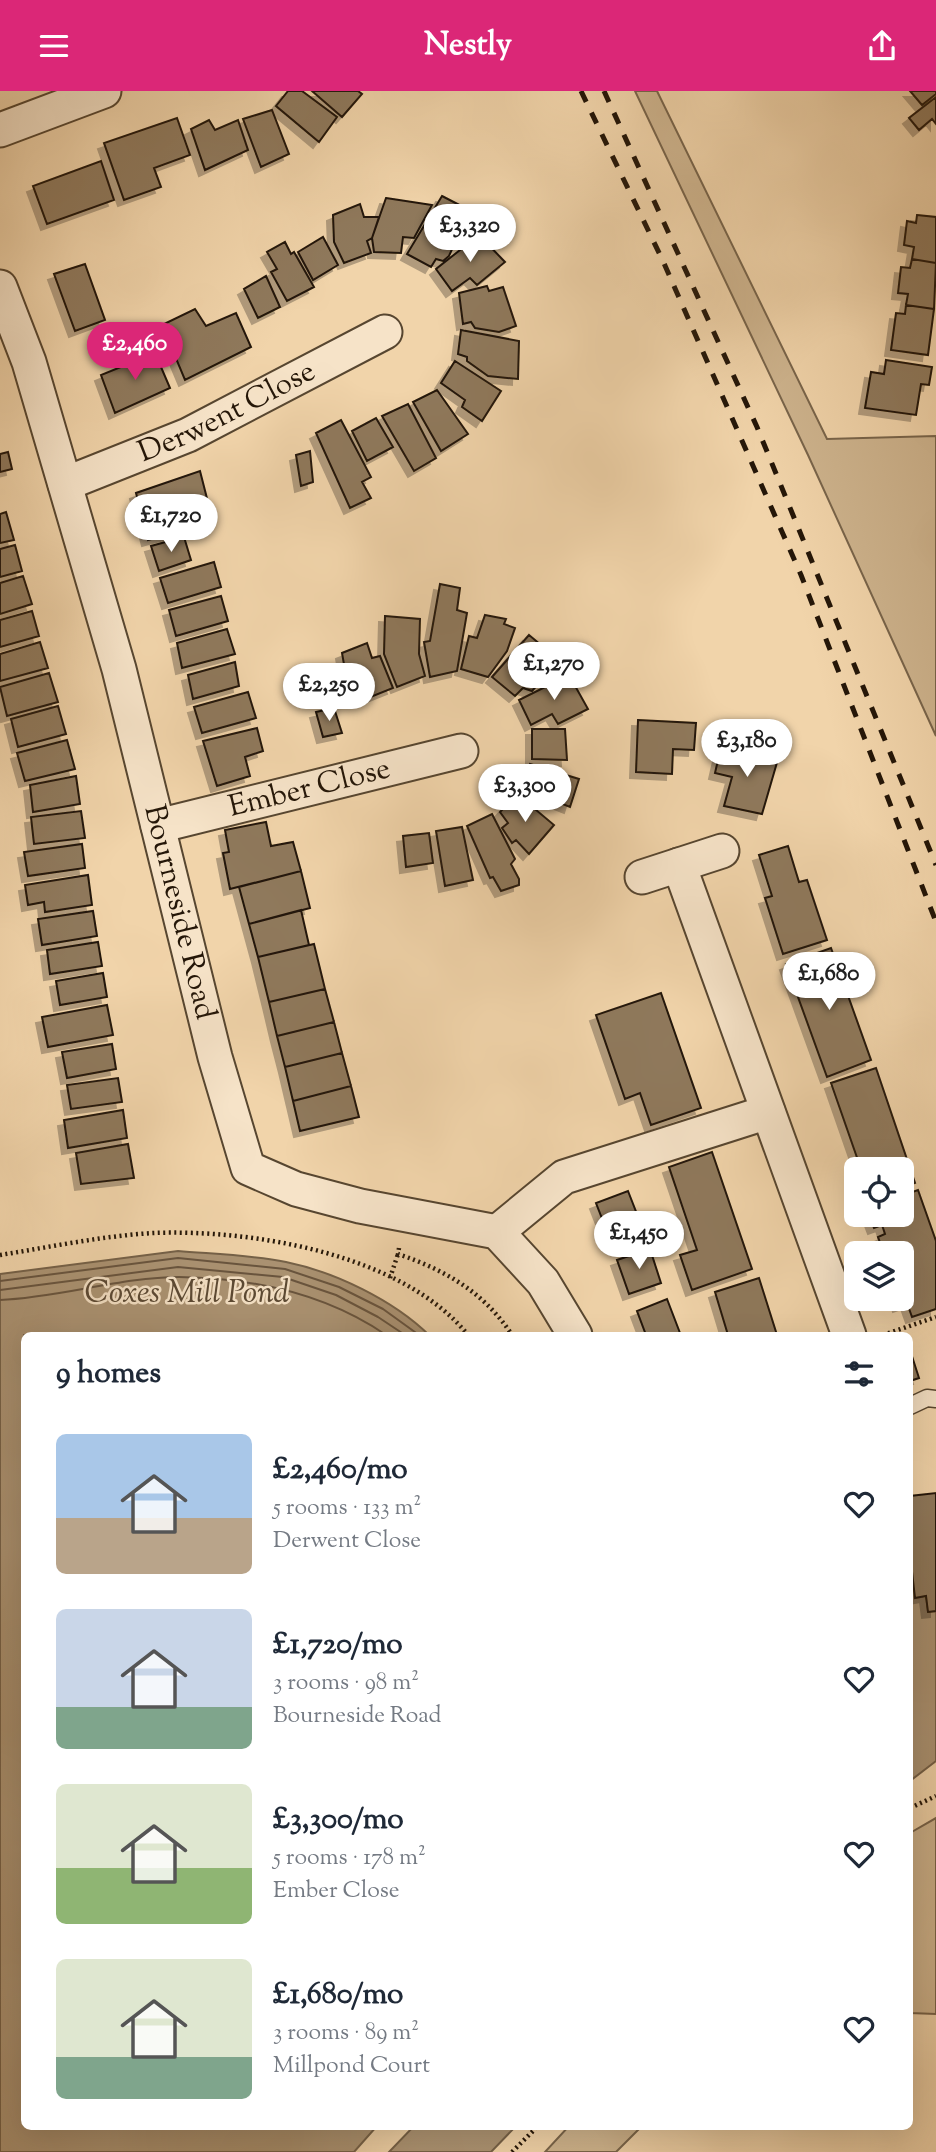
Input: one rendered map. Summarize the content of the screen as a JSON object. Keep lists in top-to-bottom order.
{
  "streets": {
    "street": ["Derwent Close", "Ember Close", "Bourneside Road"]
  },
  "crossings": [
    ["Derwent Close", "Bourneside Road"],
    ["Ember Close", "Bourneside Road"]
  ],
  "water": ["Coxes Mill Pond"],
  "page": {
    "header": "Nestly",
    "price": [
      "£3,320",
      "£2,460",
      "£1,720",
      "£1,270",
      "£2,250",
      "£3,180",
      "£3,300",
      "£1,680",
      "£1,450"
    ],
    "heading": "9 homes",
    "list": [
      {
        "name": "£2,460/mo",
        "note": "5 rooms · 133 m² · Derwent Close"
      },
      {
        "name": "£1,720/mo",
        "note": "3 rooms · 98 m² · Bourneside Road"
      },
      {
        "name": "£3,300/mo",
        "note": "5 rooms · 178 m² · Ember Close"
      },
      {
        "name": "£1,680/mo",
        "note": "3 rooms · 89 m² · Millpond Court"
      }
    ]
  }
}
